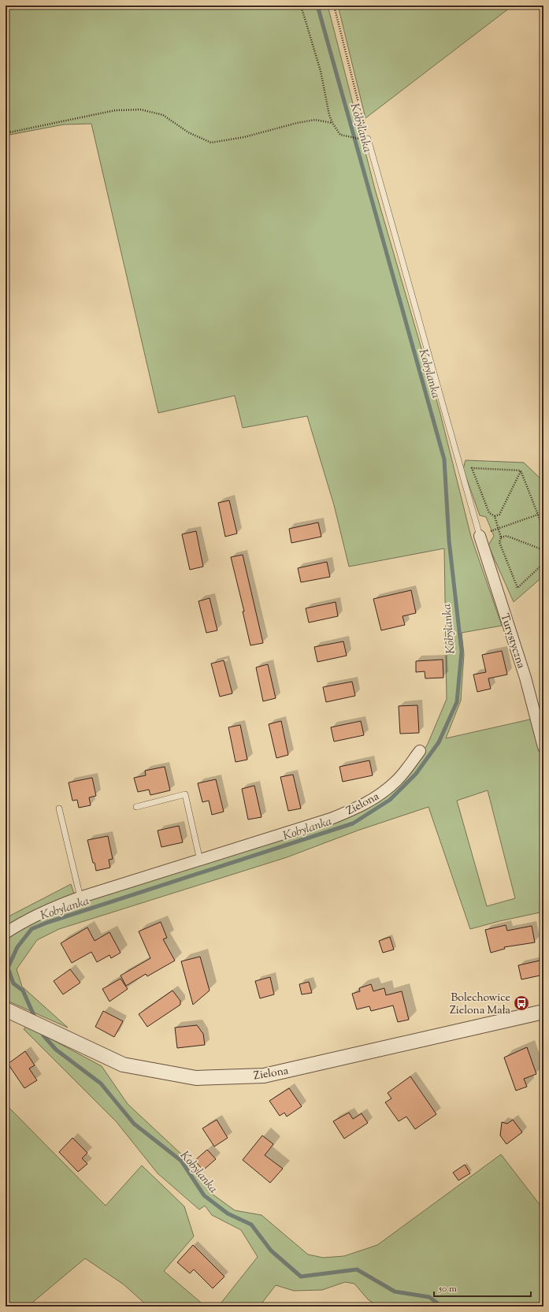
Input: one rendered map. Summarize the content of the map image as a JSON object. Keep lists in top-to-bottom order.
{
  "streets": {
    "street": ["Turystyczna", "Zielona"]
  },
  "water": ["Kobylanka"],
  "places": {
    "bus stop": ["Bolechowice Zielona Mała"]
  },
  "scale_bar": "50 m"
}
